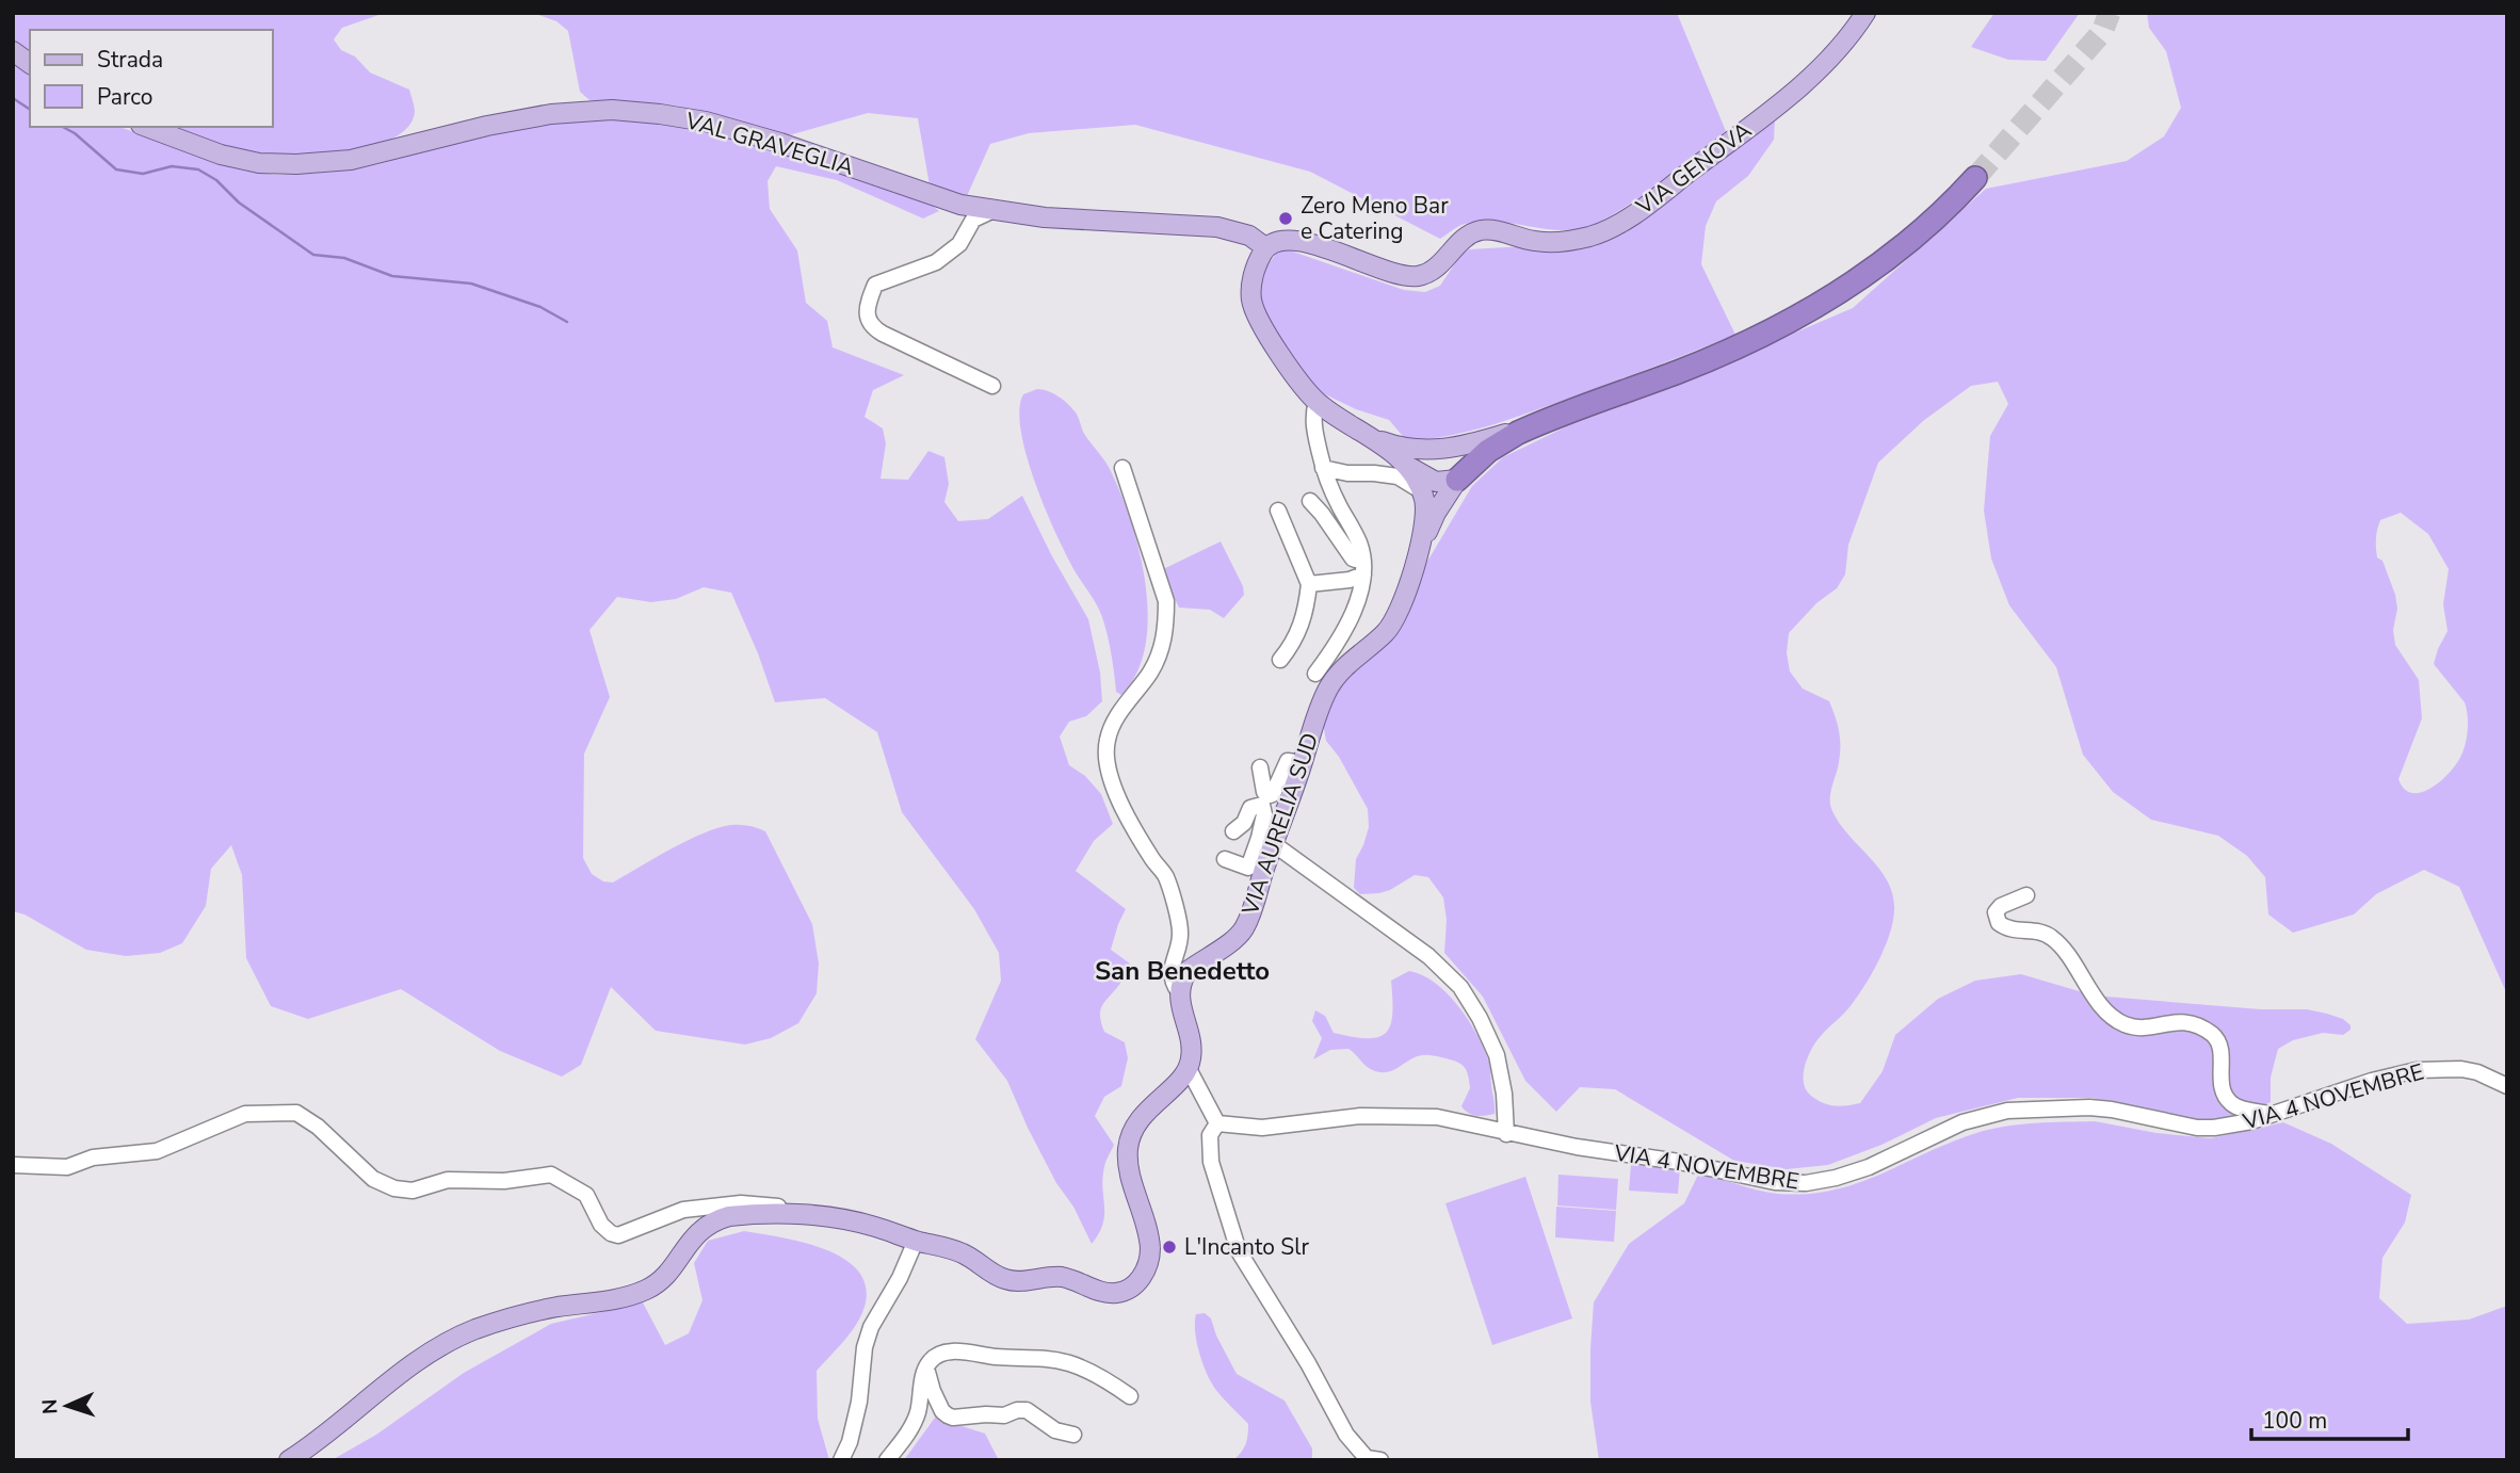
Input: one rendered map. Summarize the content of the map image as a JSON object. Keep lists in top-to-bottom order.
{
  "streets": {
    "main road": ["VAL GRAVEGLIA", "VIA GENOVA", "VIA AURELIA SUD"],
    "street": ["VIA 4 NOVEMBRE"]
  },
  "crossings": [
    ["VAL GRAVEGLIA", "VIA GENOVA"]
  ],
  "districts": ["San Benedetto"],
  "places": ["Zero Meno Bar e Catering", "L'Incanto Slr"],
  "legend": ["Strada", "Parco"],
  "scale_bar": "100 m",
  "north": "left"
}
